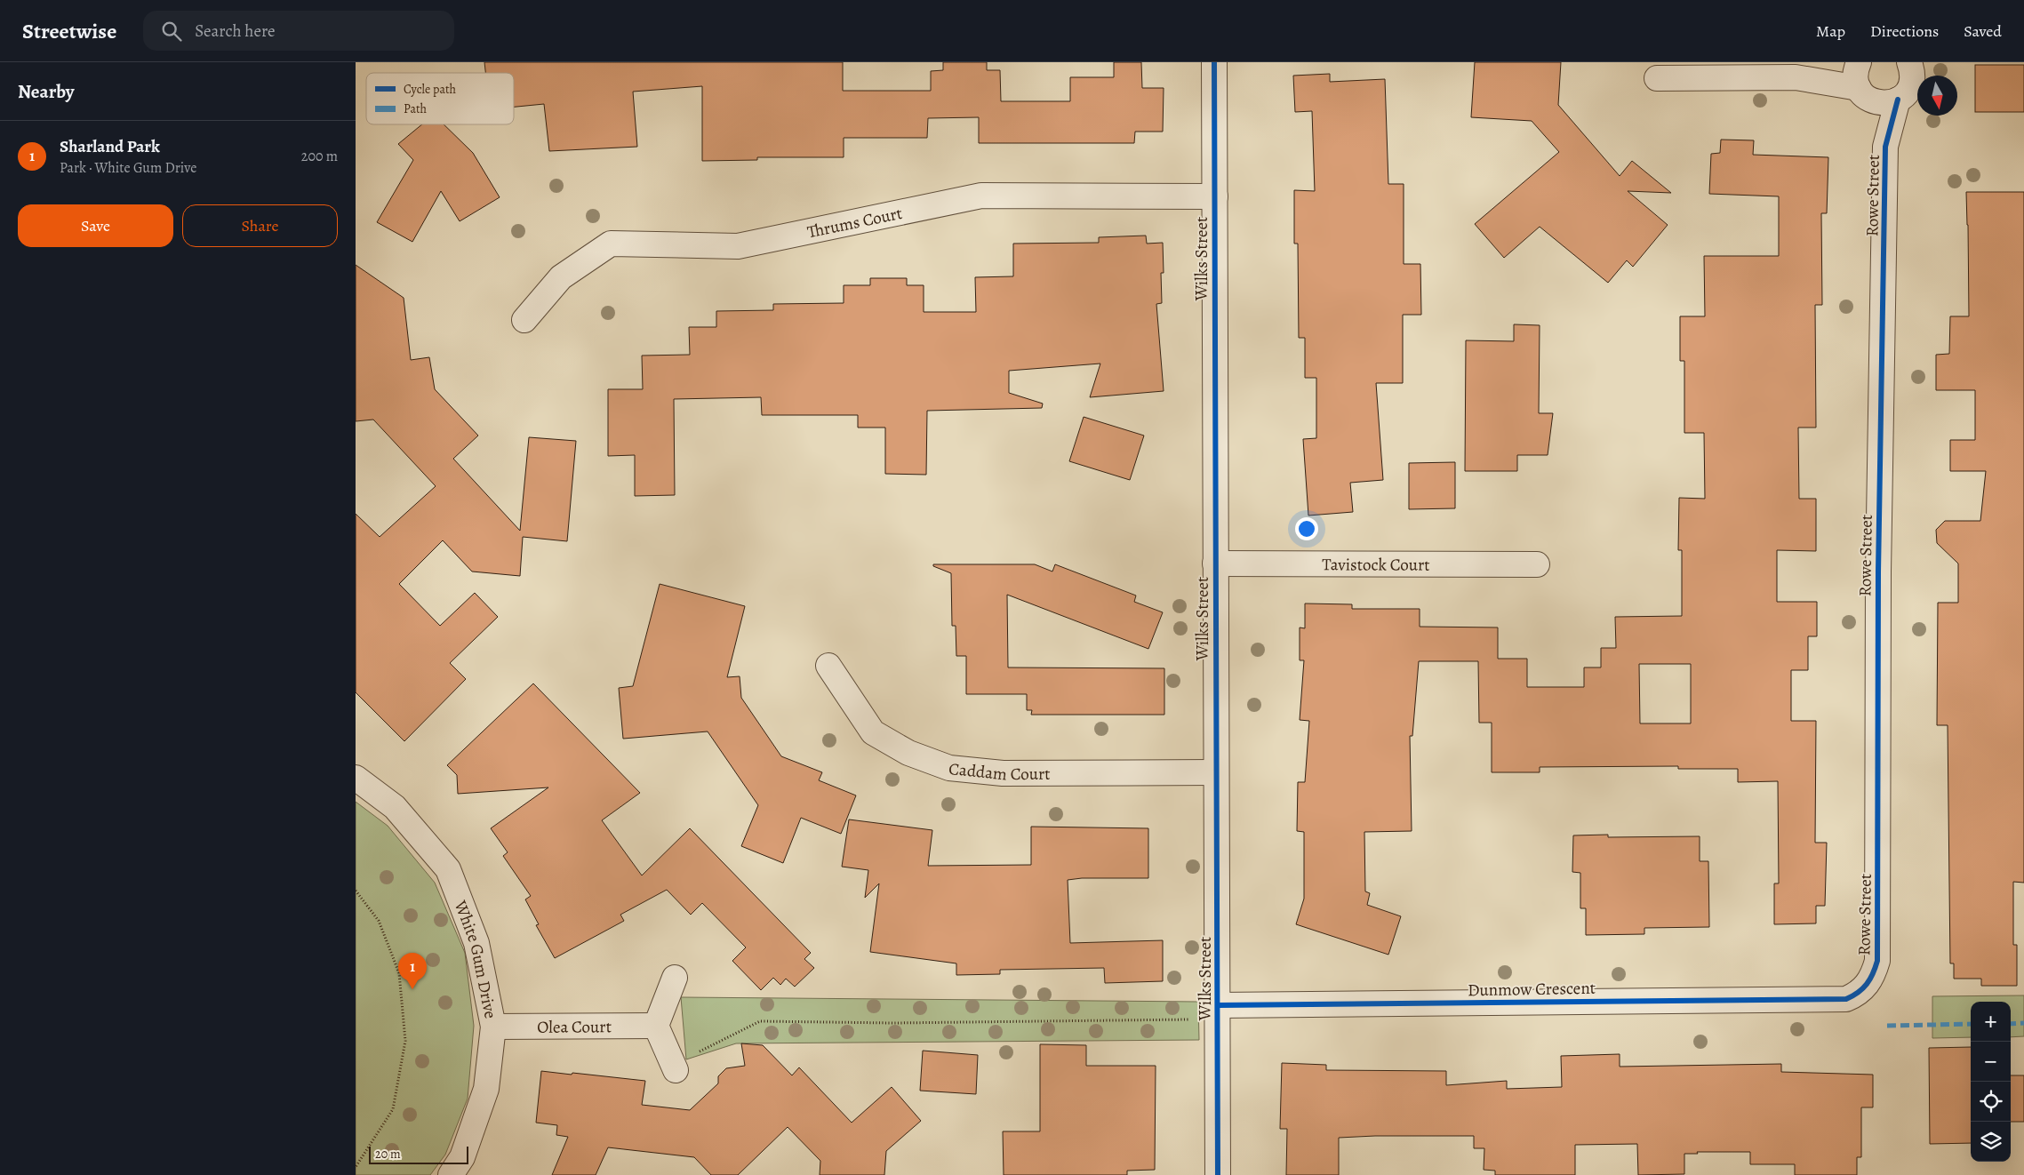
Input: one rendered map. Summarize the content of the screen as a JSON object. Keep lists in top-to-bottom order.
{
  "streets": {
    "street": [
      "Rowe Street",
      "Thrums Court",
      "Wilks Street",
      "Tavistock Court",
      "Caddam Court",
      "White Gum Drive",
      "Dunmow Crescent",
      "Olea Court"
    ]
  },
  "crossings": [
    ["Rowe Street", "Dunmow Crescent"],
    ["Thrums Court", "Wilks Street"],
    ["Wilks Street", "Tavistock Court"],
    ["Wilks Street", "Caddam Court"],
    ["Wilks Street", "Dunmow Crescent"],
    ["White Gum Drive", "Olea Court"]
  ],
  "legend": ["Cycle path", "Path"],
  "scale_bar": "20 m",
  "north": "bottom",
  "page": {
    "header": "Streetwise",
    "search": "Search here",
    "nav": ["Map", "Directions", "Saved"],
    "heading": "Nearby",
    "list": [
      {
        "mark": "1",
        "name": "Sharland Park",
        "note": "Park · White Gum Drive",
        "value": "200 m"
      }
    ],
    "buttons": ["Save", "Share"],
    "pins": "1",
    "map_buttons": ["+", "−"],
    "scale": "20 m"
  }
}
